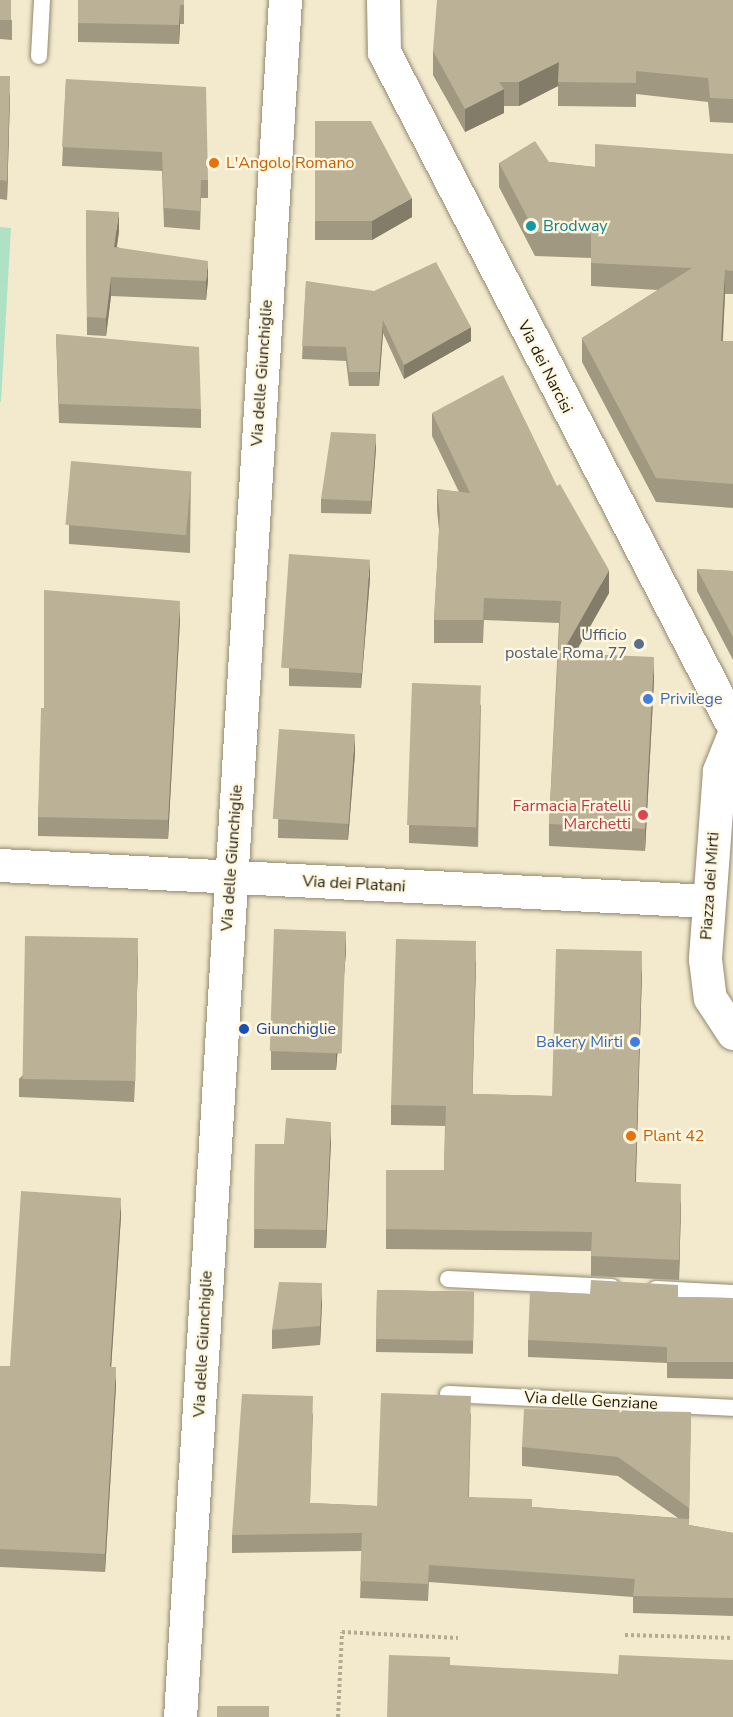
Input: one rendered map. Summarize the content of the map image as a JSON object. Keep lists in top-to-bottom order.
{
  "streets": {
    "street": [
      "Via dei Narcisi",
      "Via delle Giunchiglie",
      "Via dei Platani",
      "Piazza dei Mirti"
    ],
    "lane": ["Via delle Genziane"]
  },
  "crossings": [
    ["Via delle Giunchiglie", "Via dei Platani"],
    ["Via dei Platani", "Piazza dei Mirti"]
  ],
  "places": [
    "L'Angolo Romano",
    "Brodway",
    "Ufficio postale Roma 77",
    "Privilege",
    "Farmacia Fratelli Marchetti",
    "Giunchiglie",
    "Bakery Mirti",
    "Plant 42"
  ]
}
